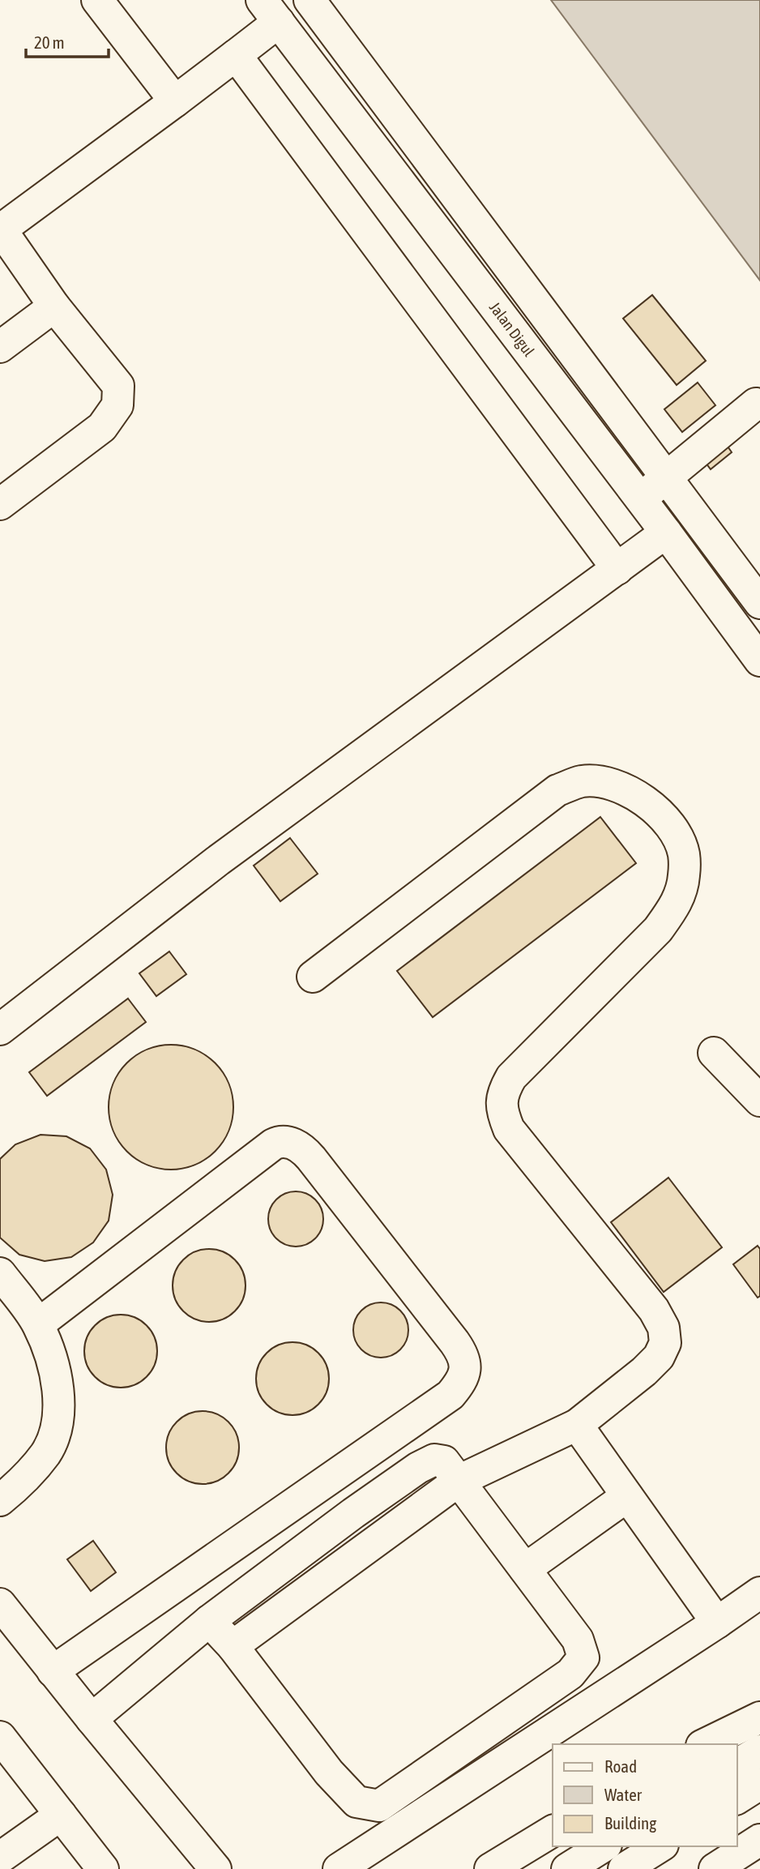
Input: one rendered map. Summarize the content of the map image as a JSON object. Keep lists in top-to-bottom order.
{
  "streets": {
    "main road": ["Jalan Digul"]
  },
  "legend": ["Road", "Water", "Building"],
  "scale_bar": "20 m"
}
